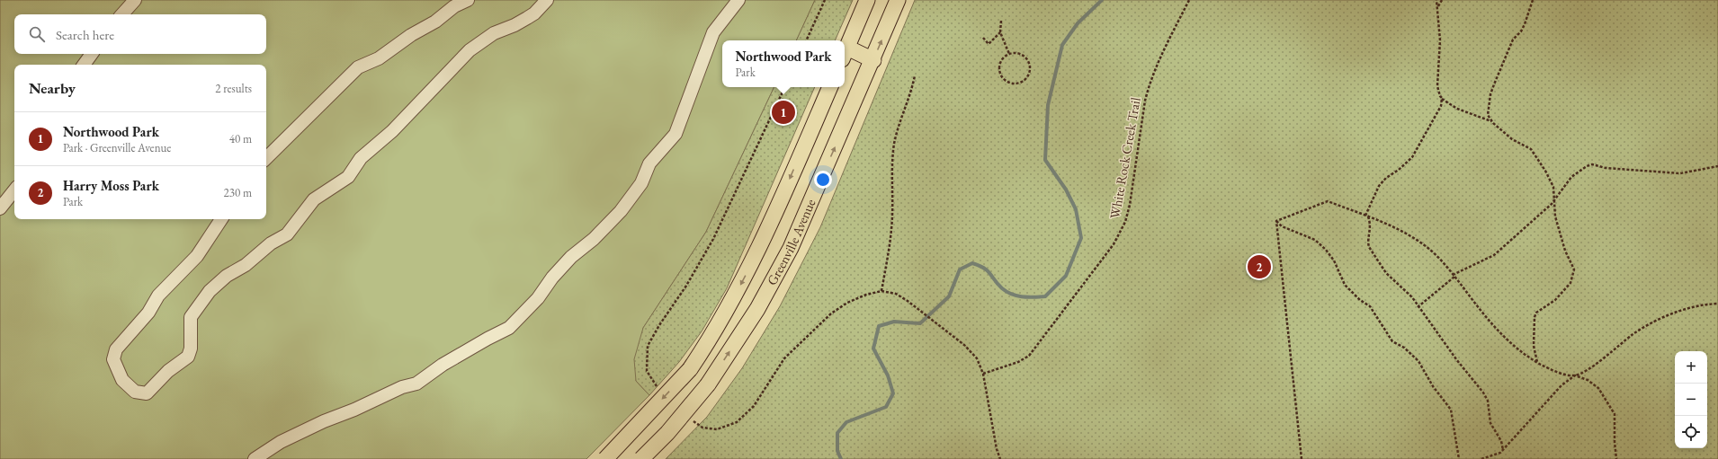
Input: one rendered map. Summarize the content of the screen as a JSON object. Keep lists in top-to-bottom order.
{
  "streets": {
    "main road": ["Greenville Avenue"],
    "path": ["White Rock Creek Trail"]
  },
  "page": {
    "search": "Search here",
    "popup": ["Northwood Park", "Park"],
    "heading": ["Nearby", "2 results"],
    "pins": ["1", "2"],
    "list": [
      {
        "mark": "1",
        "name": "Northwood Park",
        "note": "Park · Greenville Avenue",
        "value": "40 m"
      },
      {
        "mark": "2",
        "name": "Harry Moss Park",
        "note": "Park",
        "value": "230 m"
      }
    ],
    "map_buttons": ["+", "−"]
  }
}
